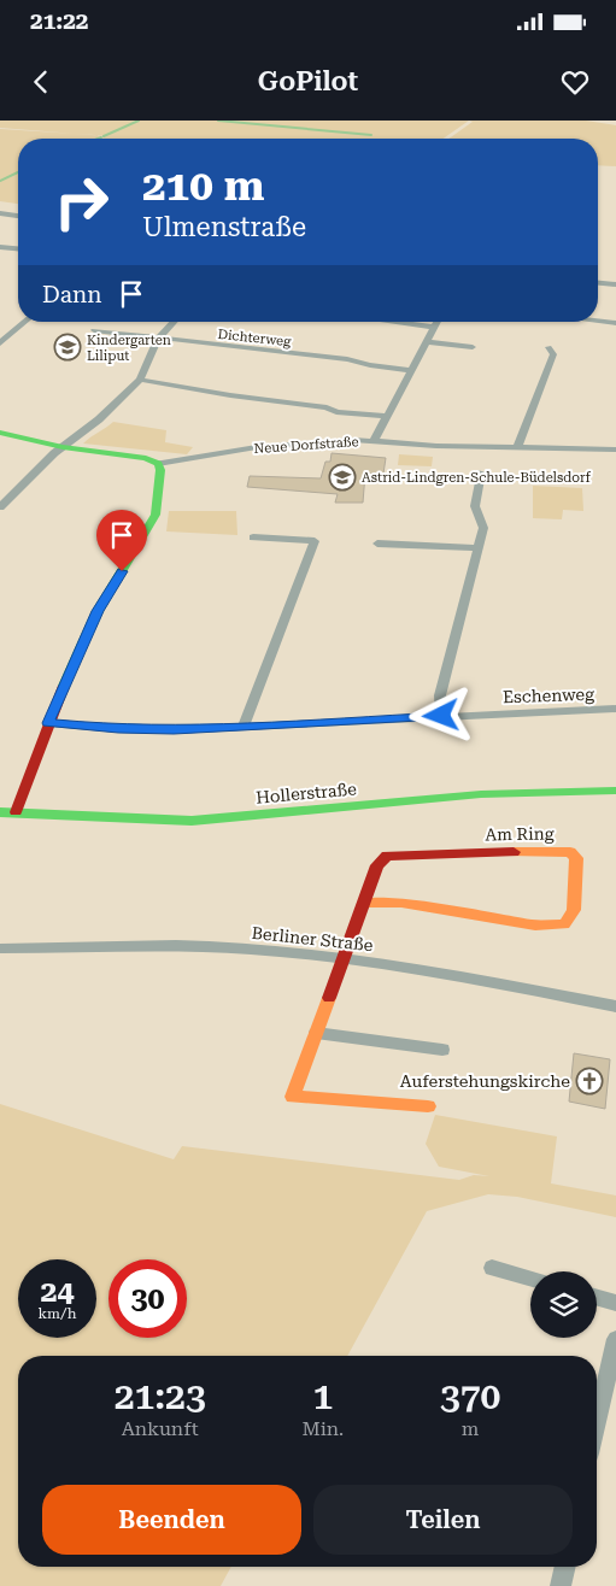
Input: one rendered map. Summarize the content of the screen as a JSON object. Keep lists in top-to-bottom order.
{
  "streets": {
    "street": [
      "Dichterweg",
      "Neue Dorfstraße",
      "Eschenweg",
      "Hollerstraße",
      "Am Ring",
      "Berliner Straße"
    ]
  },
  "crossings": [
    ["Am Ring", "Berliner Straße"]
  ],
  "places": {
    "school or university": ["Kindergarten Liliput", "Astrid-Lindgren-Schule-Büdelsdorf"],
    "church": ["Auferstehungskirche"]
  },
  "page": {
    "status": "21:22",
    "header": "GoPilot",
    "turn": ["210 m", "Ulmenstraße"],
    "then": "Dann",
    "speed": "24 km/h",
    "limit": "30",
    "eta": [
      "21:23",
      "Ankunft",
      "1",
      "Min.",
      "370",
      "m"
    ],
    "buttons": ["Beenden", "Teilen"]
  }
}
